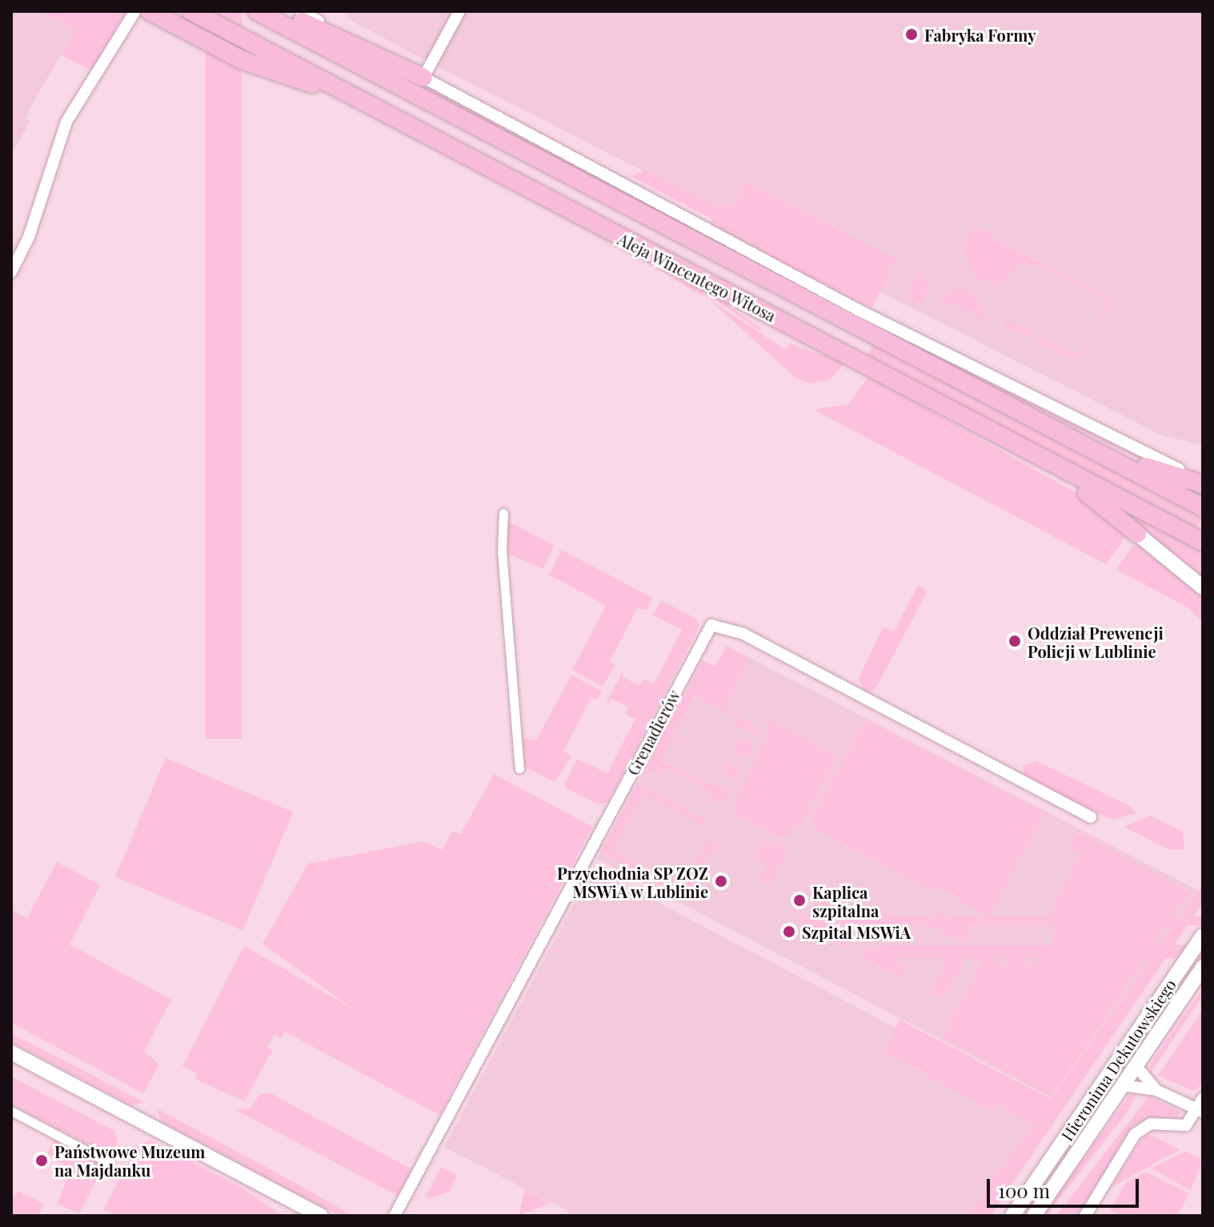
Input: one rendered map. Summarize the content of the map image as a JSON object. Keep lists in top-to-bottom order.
{
  "streets": {
    "main road": ["Aleja Wincentego Witosa"],
    "street": ["Grenadierów", "Hieronima Dekutowskiego"]
  },
  "places": [
    "Fabryka Formy",
    "Oddział Prewencji Policji w Lublinie",
    "Przychodnia SP ZOZ MSWiA w Lublinie",
    "Kaplica szpitalna",
    "Szpital MSWiA",
    "Państwowe Muzeum na Majdanku"
  ],
  "scale_bar": "100 m"
}
